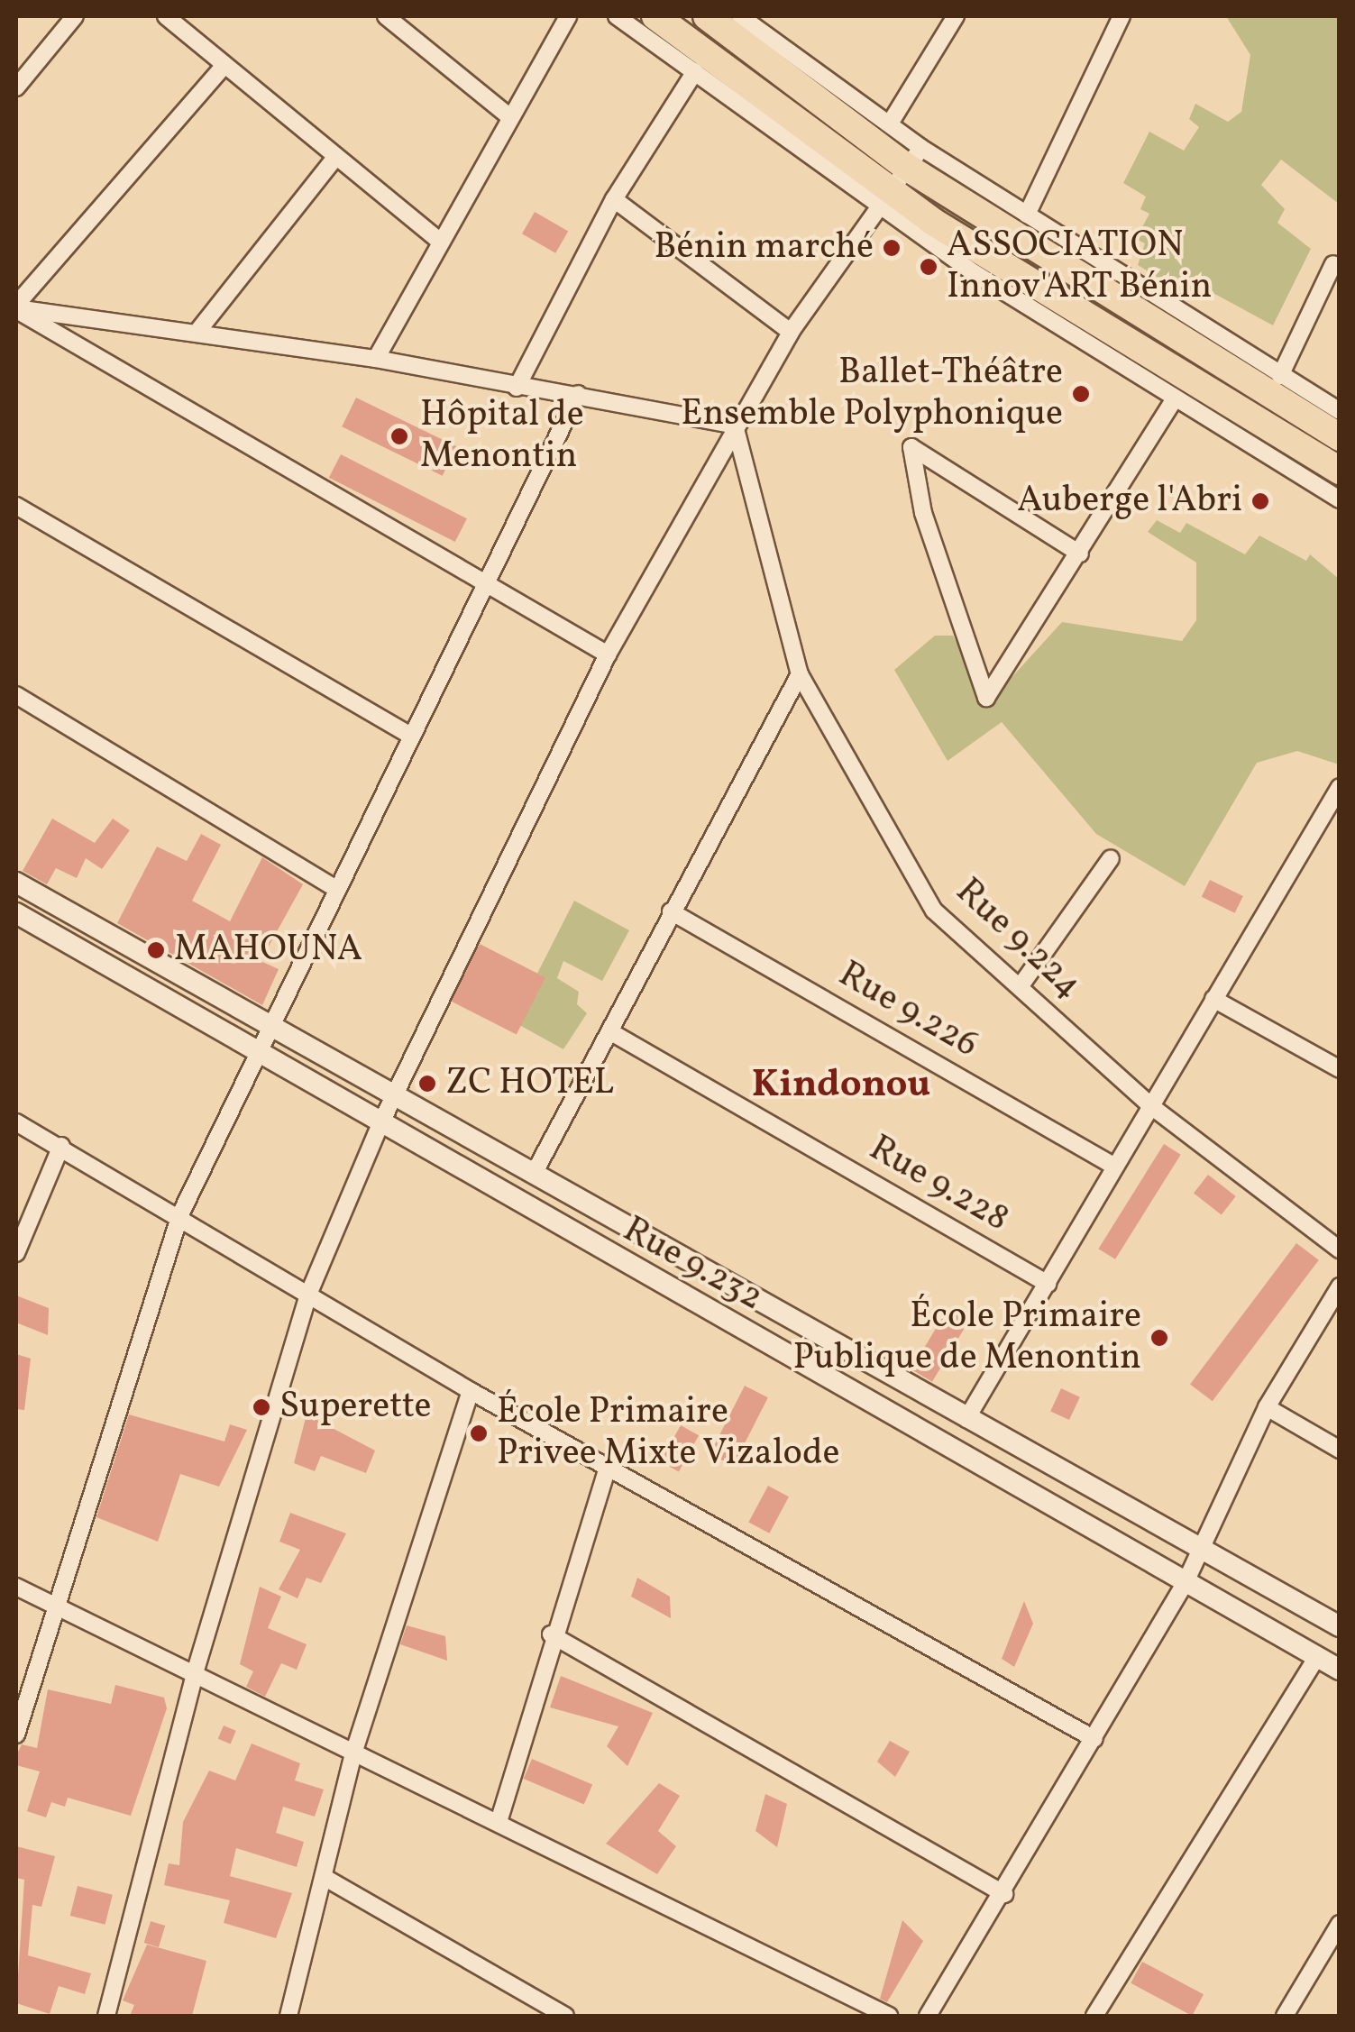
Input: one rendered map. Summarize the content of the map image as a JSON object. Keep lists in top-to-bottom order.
{
  "streets": {
    "street": [
      "Rue 9.224",
      "Rue 9.226",
      "Rue 9.228",
      "Rue 9.232"
    ]
  },
  "districts": ["Kindonou"],
  "places": [
    "Bénin marché",
    "ASSOCIATION Innov'ART Bénin",
    "Ballet-Théâtre Ensemble Polyphonique",
    "Hôpital de Menontin",
    "Auberge l'Abri",
    "MAHOUNA",
    "ZC HOTEL",
    "École Primaire Publique de Menontin",
    "Superette",
    "École Primaire Privee Mixte Vizalode"
  ]
}
